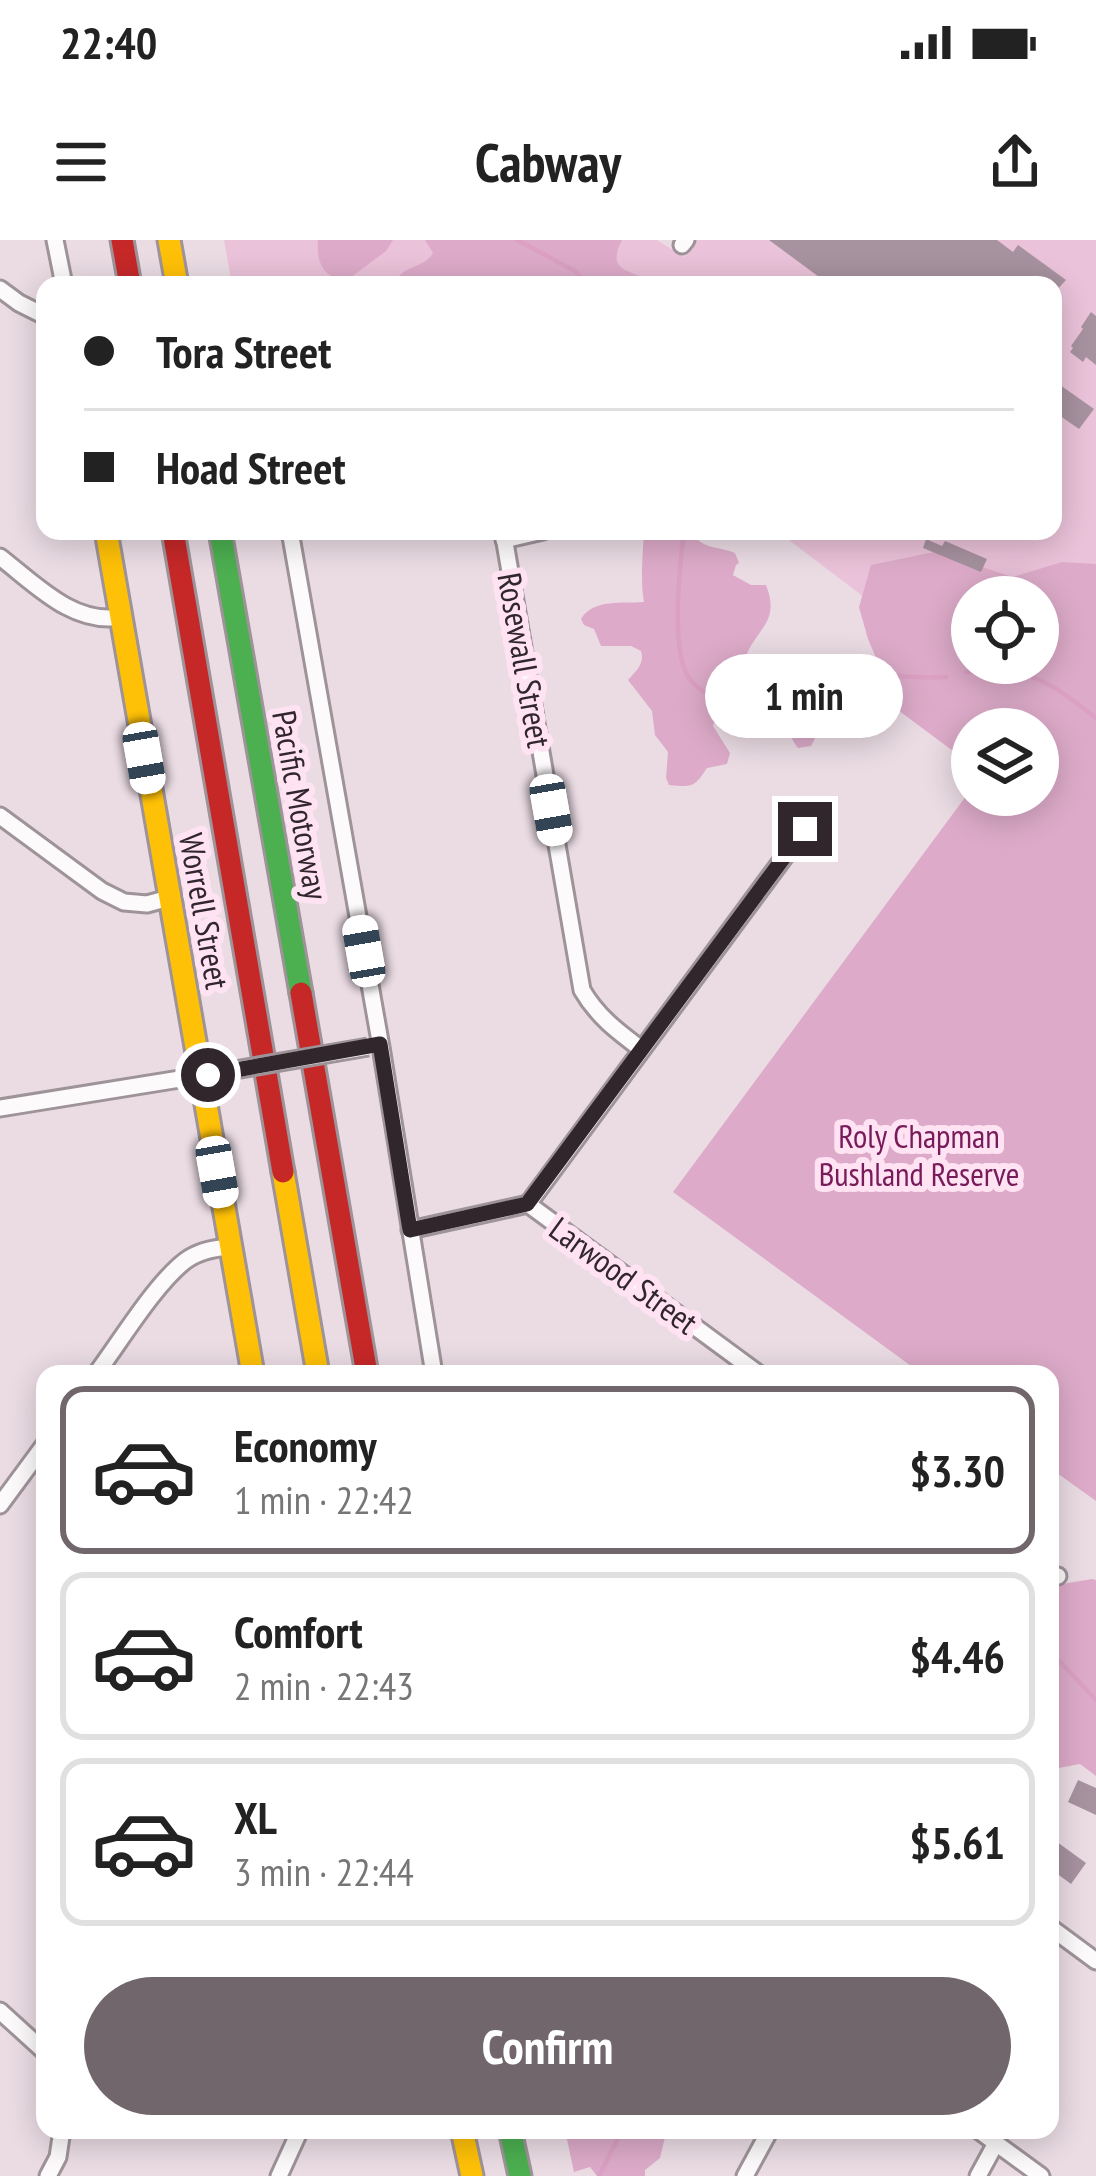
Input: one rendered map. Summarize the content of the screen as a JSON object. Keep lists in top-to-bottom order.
{
  "streets": {
    "main road": ["Pacific Motorway", "Worrell Street"],
    "street": ["Rosewall Street", "Larwood Street"]
  },
  "parks": ["Roly Chapman Bushland Reserve"],
  "page": {
    "status": "22:40",
    "header": "Cabway",
    "banner": ["Tora Street", "Hoad Street"],
    "bubble": "1 min",
    "list": [
      {
        "name": "Economy",
        "note": "1 min · 22:42",
        "value": "$3.30"
      },
      {
        "name": "Comfort",
        "note": "2 min · 22:43",
        "value": "$4.46"
      },
      {
        "name": "XL",
        "note": "3 min · 22:44",
        "value": "$5.61"
      }
    ],
    "buttons": "Confirm"
  }
}
